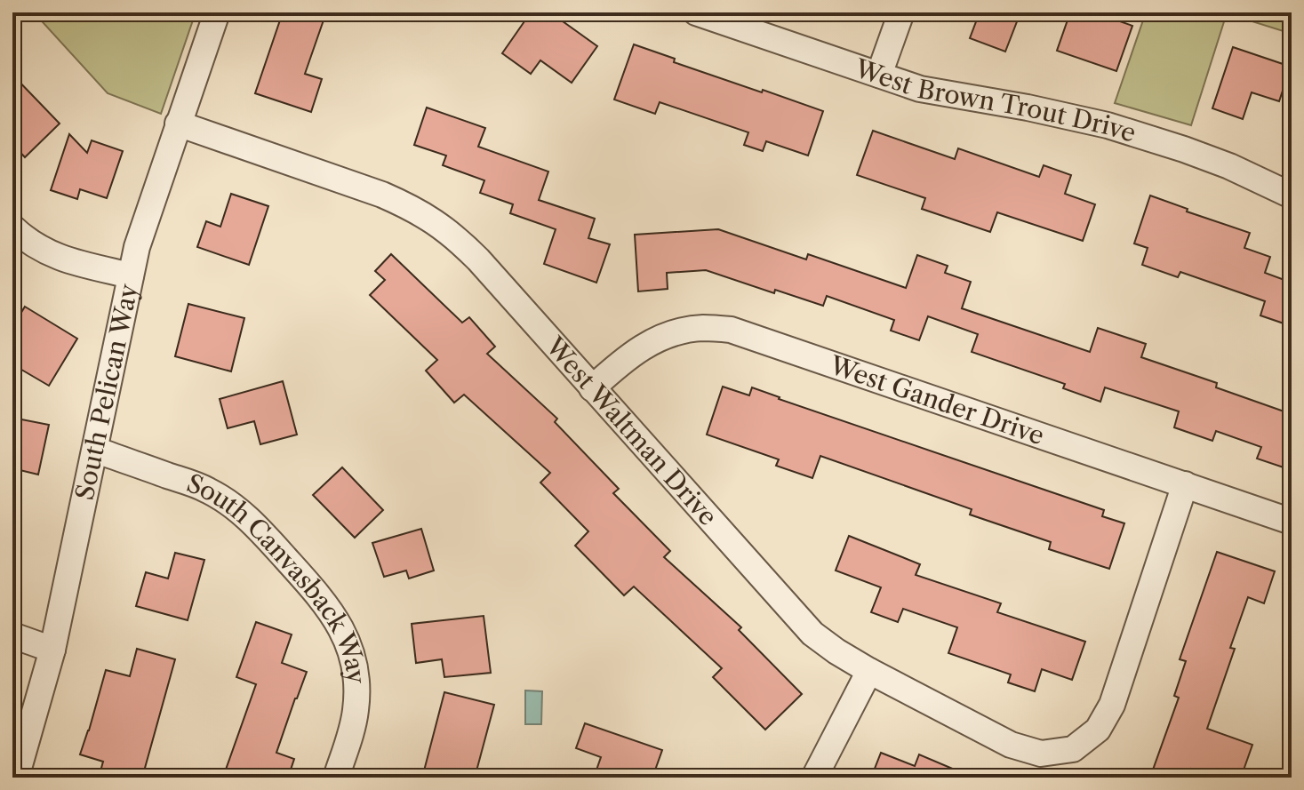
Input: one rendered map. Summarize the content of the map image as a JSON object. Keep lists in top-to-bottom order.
{
  "streets": {
    "street": [
      "West Brown Trout Drive",
      "South Pelican Way",
      "West Gander Drive",
      "West Waltman Drive",
      "South Canvasback Way"
    ]
  },
  "crossings": [
    ["South Pelican Way", "West Waltman Drive"],
    ["South Pelican Way", "South Canvasback Way"],
    ["West Gander Drive", "West Waltman Drive"]
  ]
}
